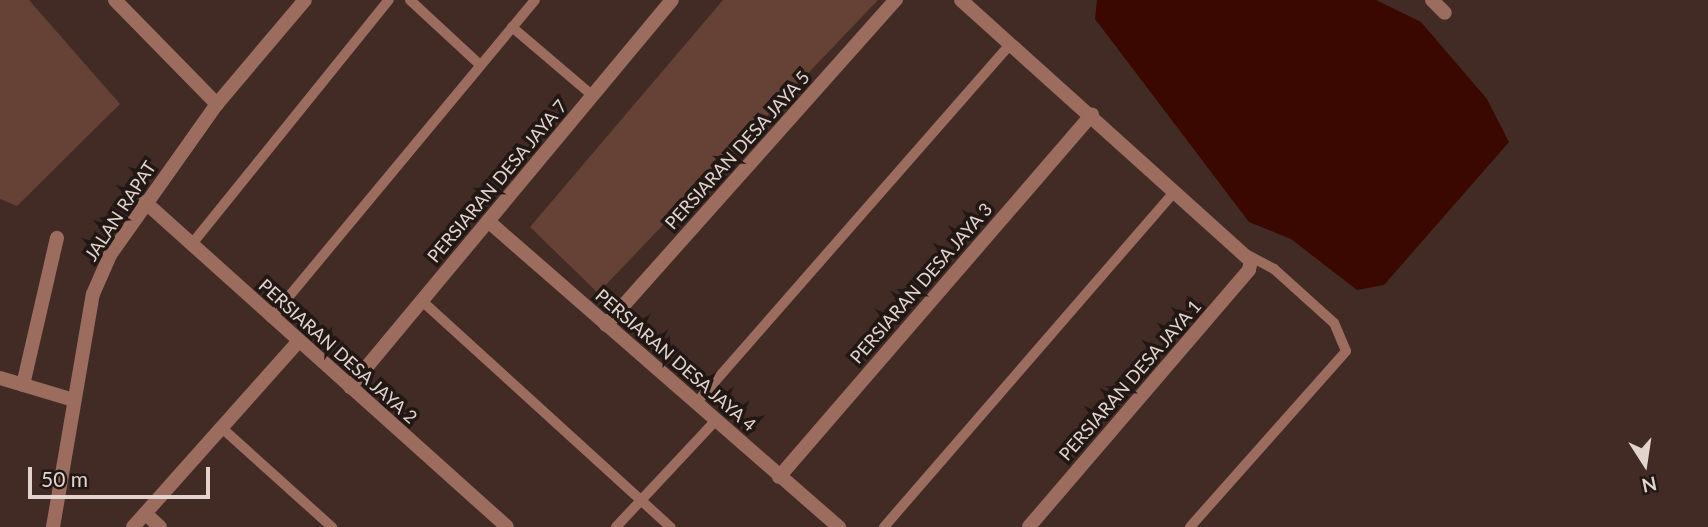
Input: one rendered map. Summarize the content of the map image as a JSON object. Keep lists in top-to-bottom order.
{
  "streets": {
    "street": [
      "PERSIARAN DESA JAYA 5",
      "PERSIARAN DESA JAYA 7",
      "JALAN RAPAT",
      "PERSIARAN DESA JAYA 3",
      "PERSIARAN DESA JAYA 2",
      "PERSIARAN DESA JAYA 4",
      "PERSIARAN DESA JAYA 1"
    ]
  },
  "crossings": [
    ["PERSIARAN DESA JAYA 5", "PERSIARAN DESA JAYA 4"],
    ["PERSIARAN DESA JAYA 7", "PERSIARAN DESA JAYA 2"],
    ["PERSIARAN DESA JAYA 7", "PERSIARAN DESA JAYA 4"],
    ["JALAN RAPAT", "PERSIARAN DESA JAYA 2"],
    ["PERSIARAN DESA JAYA 3", "PERSIARAN DESA JAYA 4"]
  ],
  "scale_bar": "50 m",
  "north": "bottom"
}
